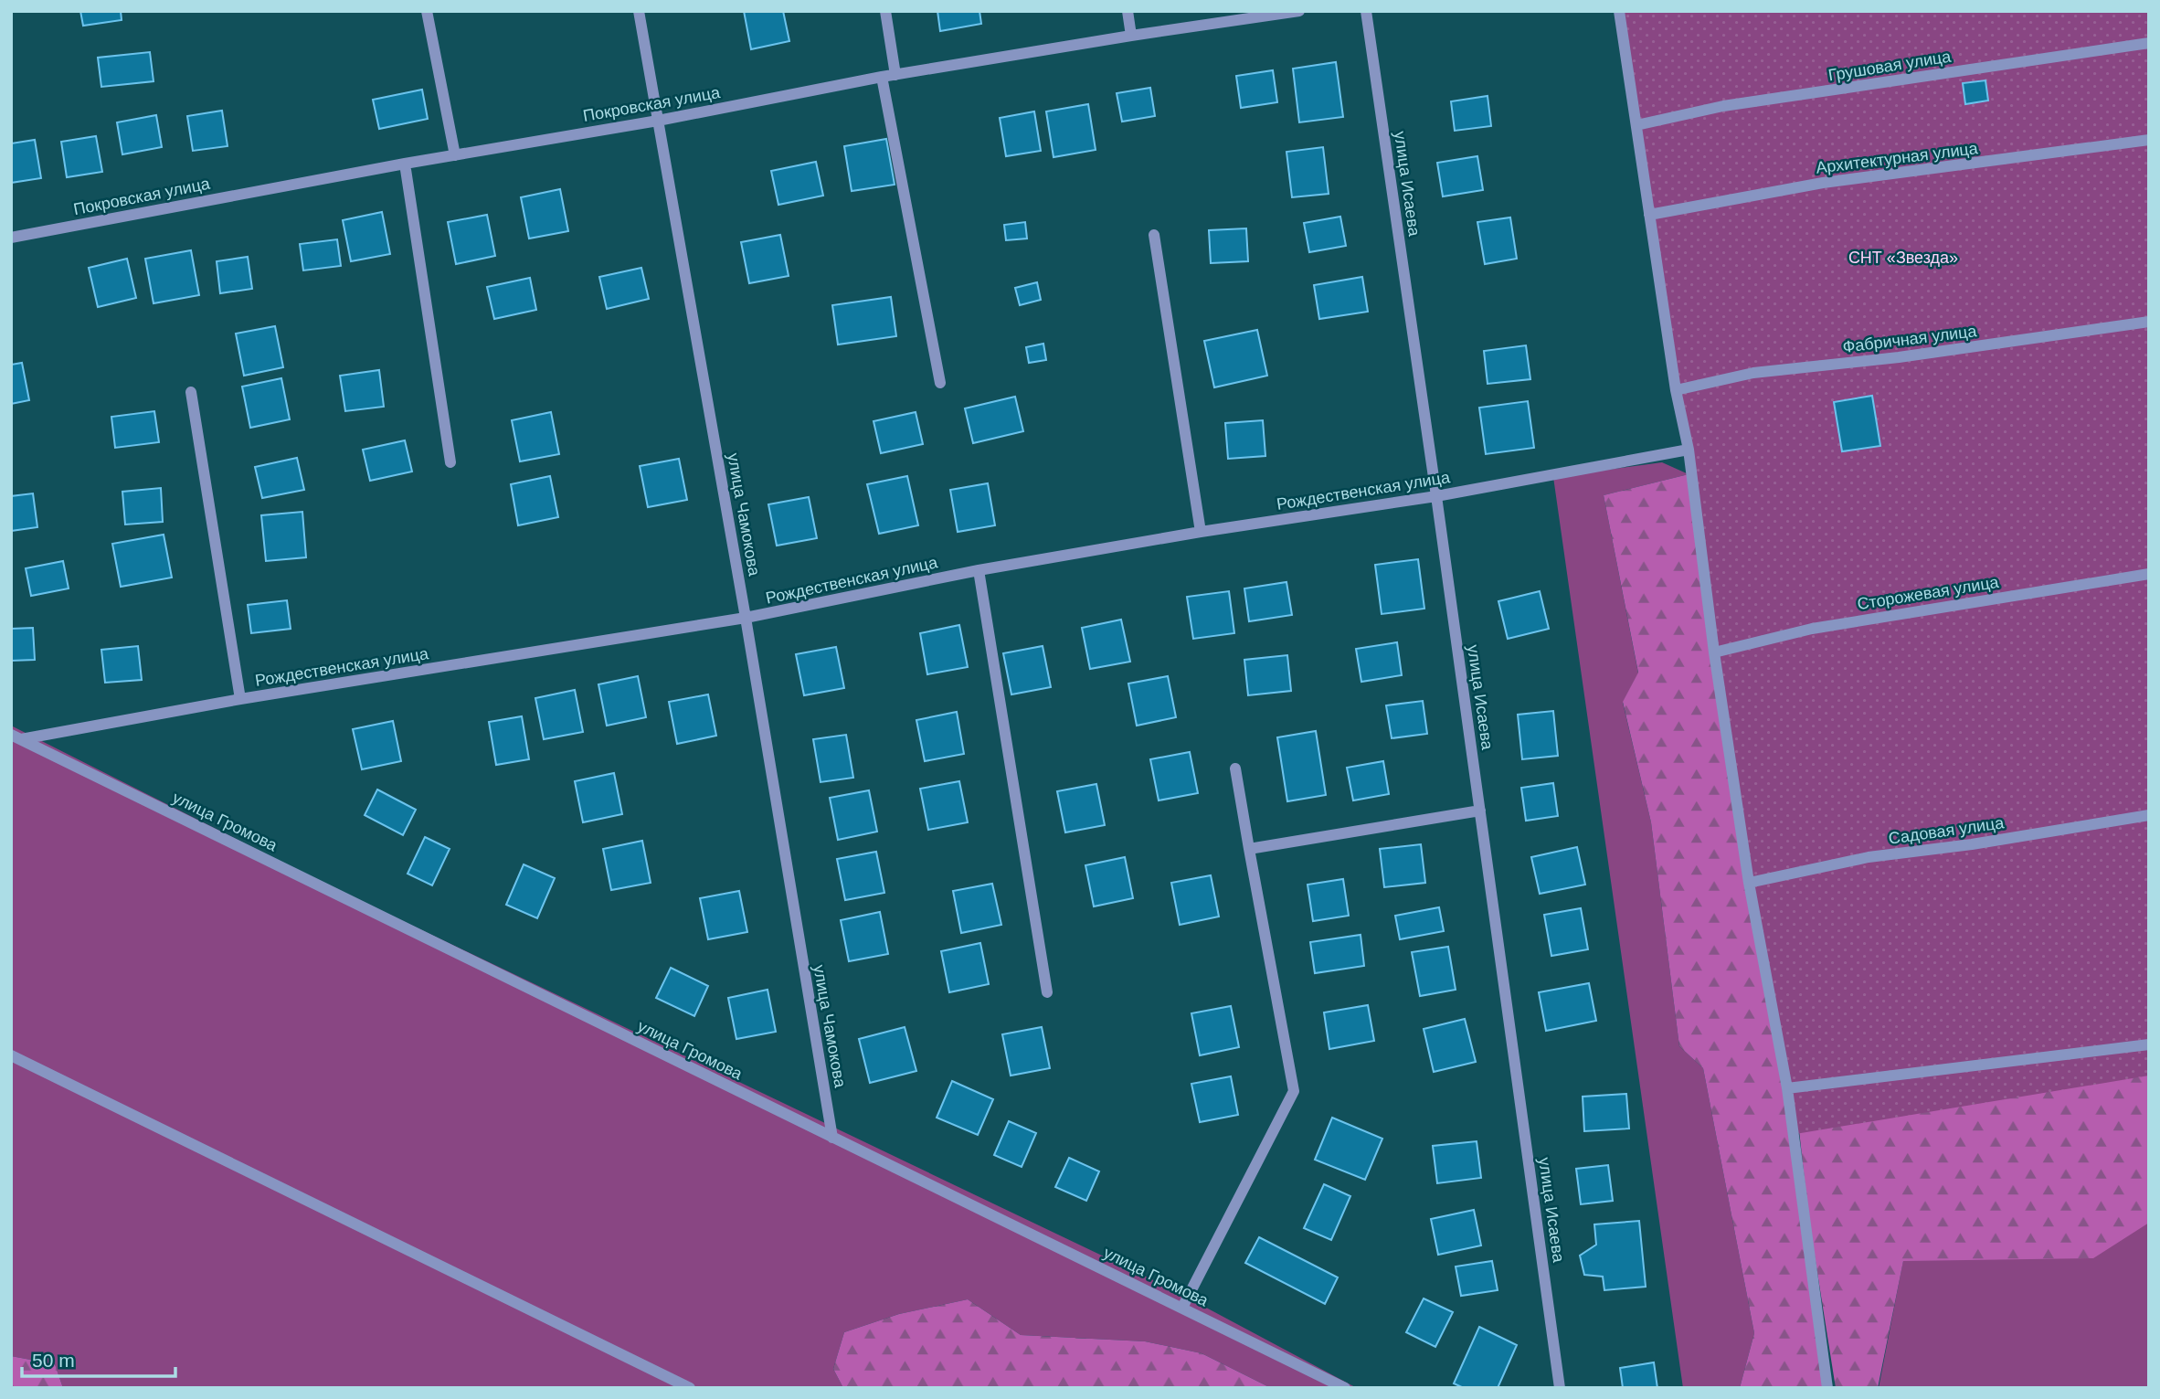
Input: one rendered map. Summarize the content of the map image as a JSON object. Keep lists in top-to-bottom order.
{
  "streets": {
    "street": [
      "Грушовая улица",
      "Покровская улица",
      "Архитектурная улица",
      "улица Исаева",
      "Фабричная улица",
      "Рождественская улица",
      "улица Чамокова",
      "Сторожевая улица",
      "улица Громова",
      "Садовая улица"
    ]
  },
  "crossings": [
    ["Покровская улица", "улица Чамокова"],
    ["улица Исаева", "Рождественская улица"],
    ["Рождественская улица", "улица Чамокова"],
    ["Рождественская улица", "улица Громова"],
    ["улица Чамокова", "улица Громова"]
  ],
  "parks": ["СНТ «Звезда»"],
  "scale_bar": "50 m"
}
